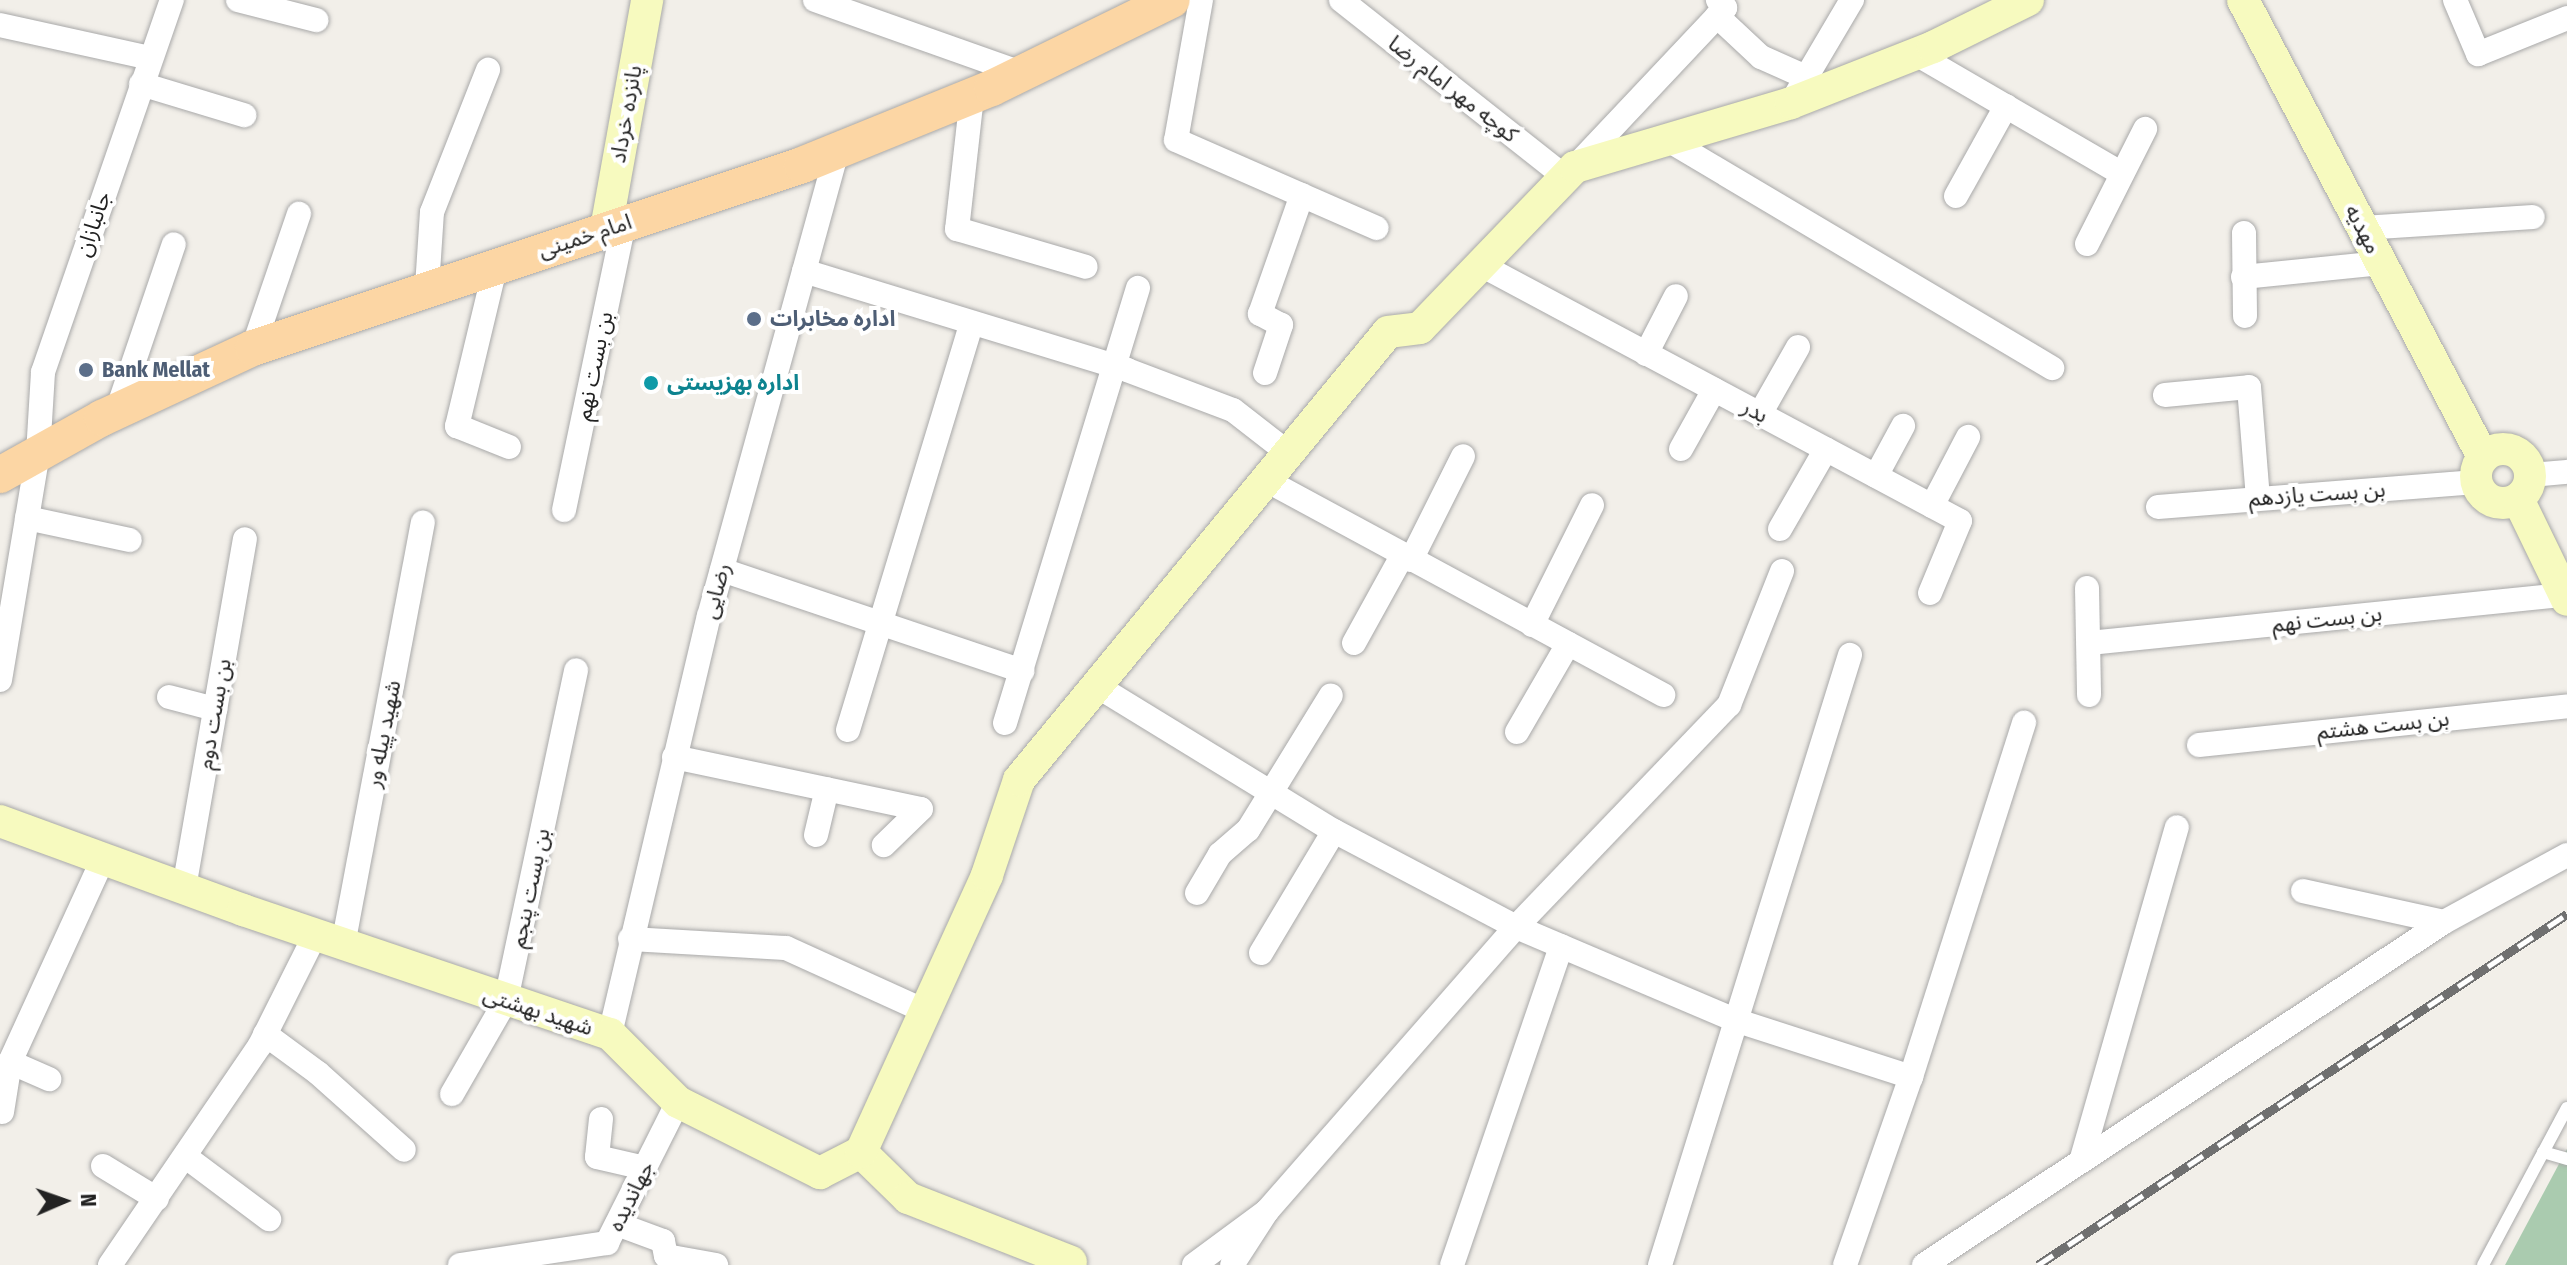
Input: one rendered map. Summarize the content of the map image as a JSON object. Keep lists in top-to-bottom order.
{
  "streets": {
    "main road": ["امام خمینی"],
    "street": [
      "کوچه مهر امام رضا",
      "پانزده خرداد",
      "جانبازان",
      "مهدیه",
      "بن بست نهم",
      "بدر",
      "بن بست یازدهم",
      "رضایی",
      "بن بست دوم",
      "بن بست هشتم",
      "شهید پیله ور",
      "بن بست پنجم",
      "شهید بهشتی",
      "جهاندیده"
    ]
  },
  "crossings": [
    ["پانزده خرداد", "امام خمینی"],
    ["پانزده خرداد", "بن بست نهم"],
    ["جانبازان", "امام خمینی"],
    ["مهدیه", "بن بست یازدهم"],
    ["امام خمینی", "بن بست نهم"],
    ["امام خمینی", "رضایی"],
    ["رضایی", "شهید بهشتی"],
    ["بن بست دوم", "شهید بهشتی"],
    ["شهید پیله ور", "شهید بهشتی"],
    ["بن بست پنجم", "شهید بهشتی"],
    ["شهید بهشتی", "جهاندیده"]
  ],
  "places": ["اداره مخابرات", "Bank Mellat", "اداره بهزیستی"],
  "north": "right"
}
